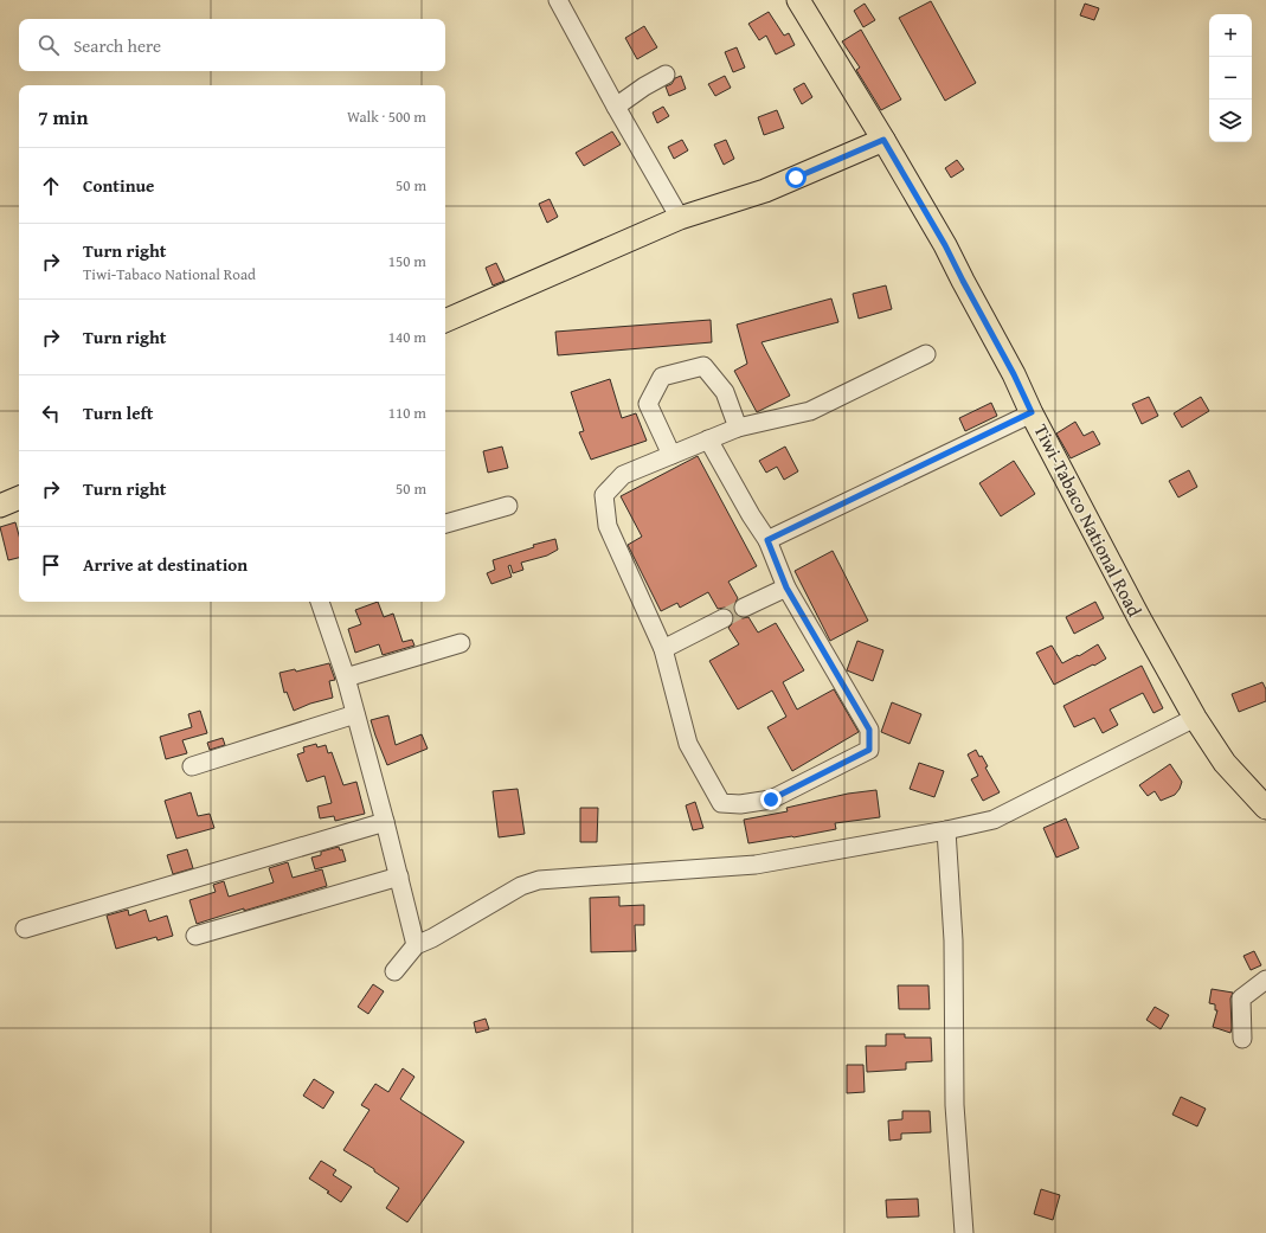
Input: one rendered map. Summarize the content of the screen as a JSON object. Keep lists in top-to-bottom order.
{
  "streets": {
    "main road": ["Tiwi-Tabaco National Road"]
  },
  "page": {
    "map_buttons": ["+", "−"],
    "search": "Search here",
    "heading": ["7 min", "Walk · 500 m"],
    "list": [
      ["Continue", "50 m"],
      ["Turn right", "Tiwi-Tabaco National Road", "150 m"],
      ["Turn right", "140 m"],
      ["Turn left", "110 m"],
      ["Turn right", "50 m"],
      "Arrive at destination"
    ]
  }
}
